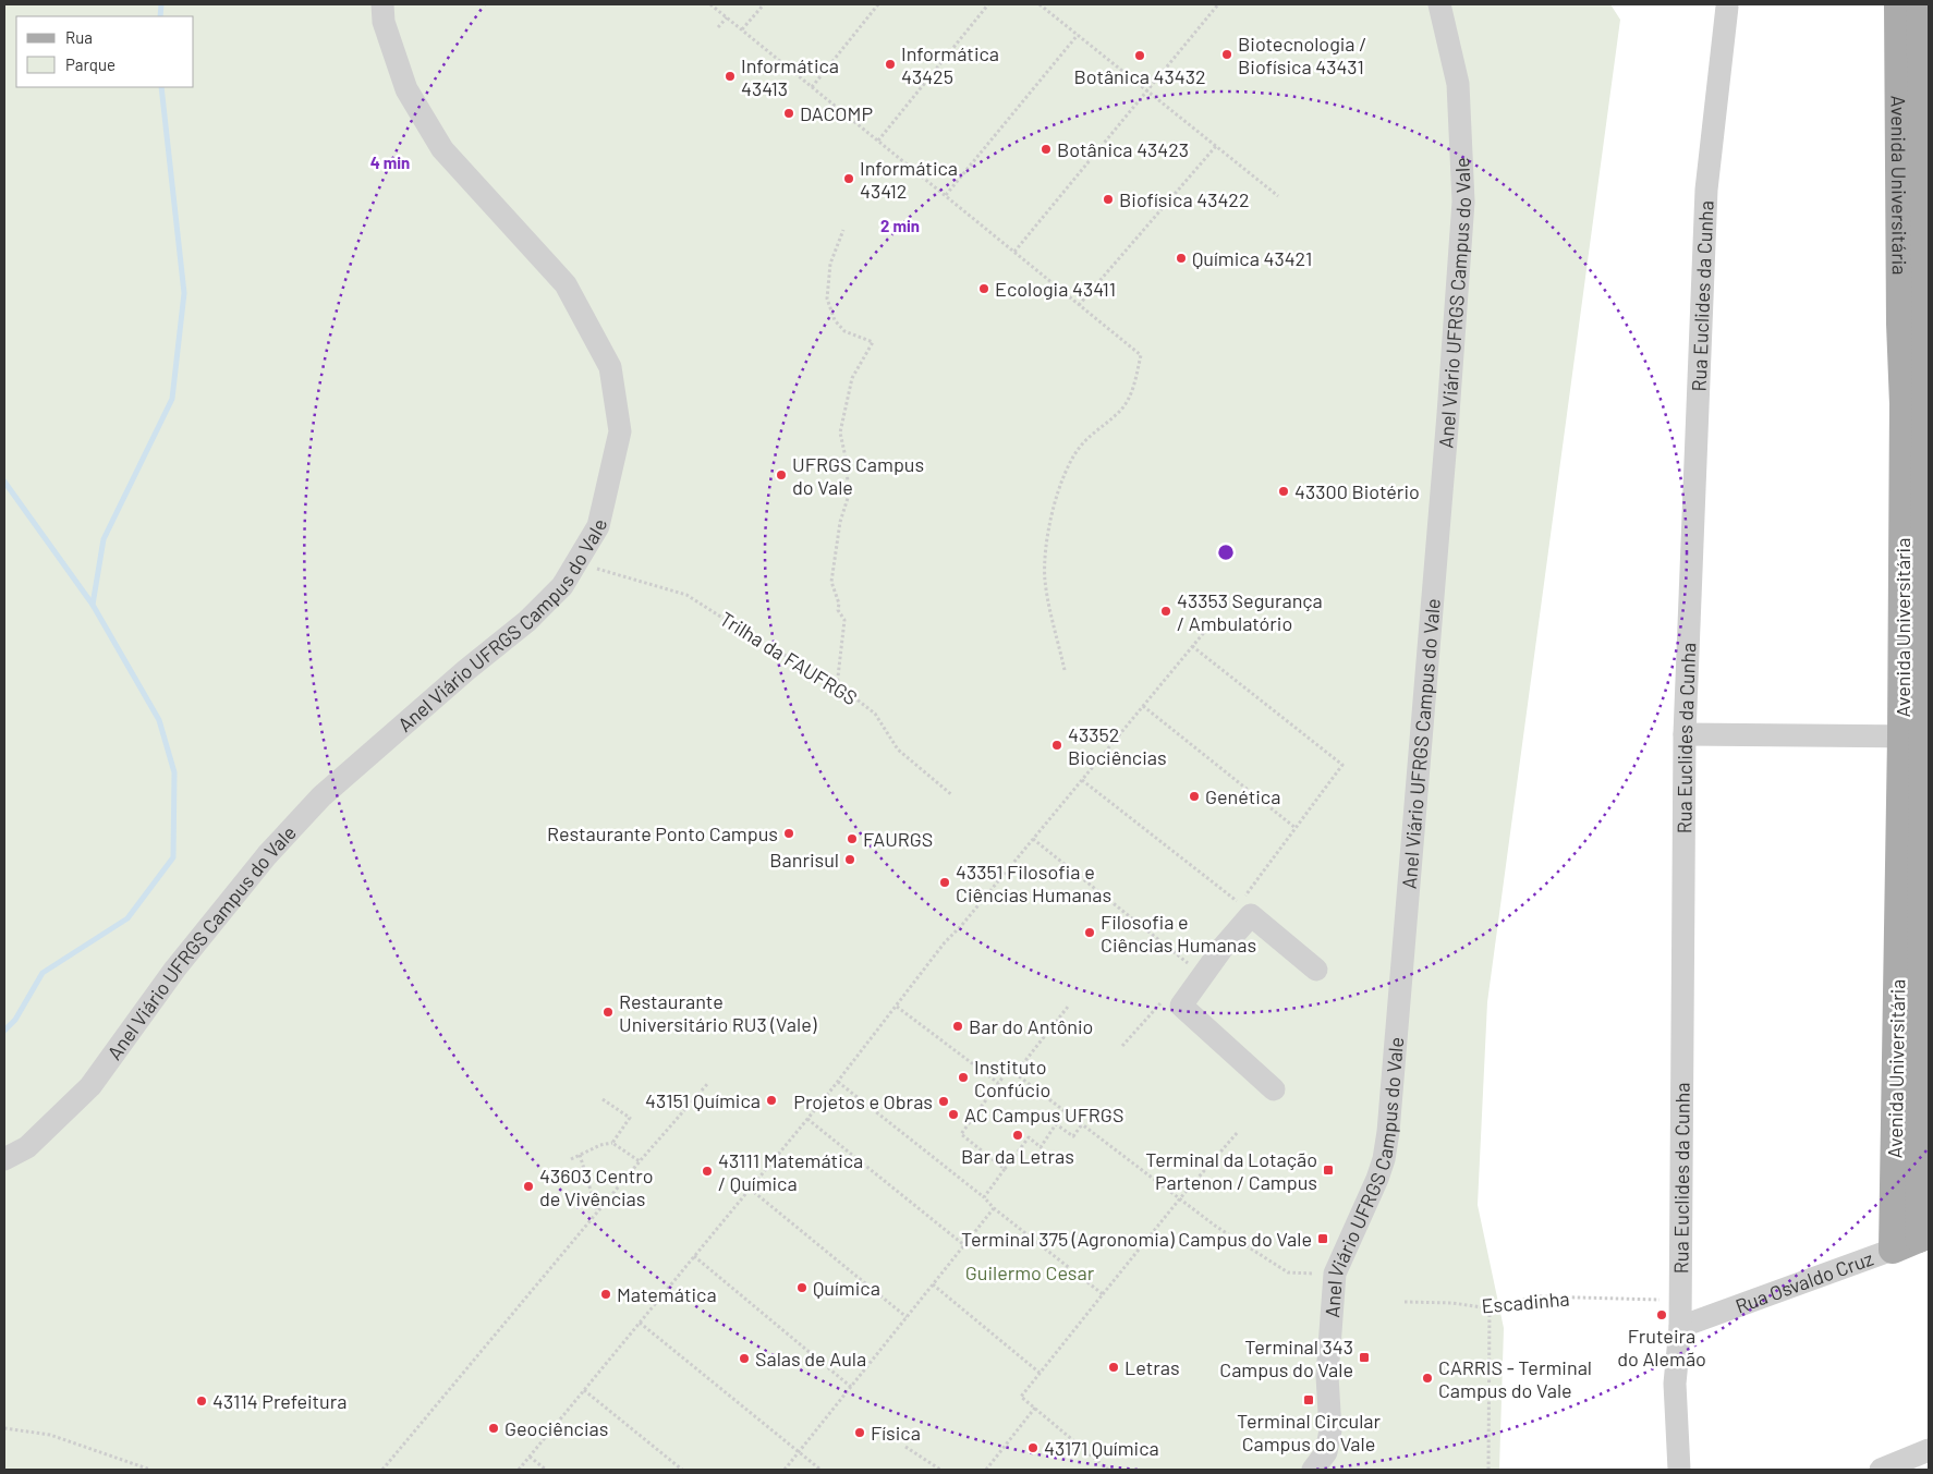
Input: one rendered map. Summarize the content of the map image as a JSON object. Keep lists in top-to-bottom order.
{
  "streets": {
    "main road": ["Avenida Universitária", "Rua Osvaldo Cruz"],
    "street": ["Rua Euclides da Cunha", "Anel Viário UFRGS Campus do Vale"],
    "path": ["Trilha da FAUFRGS", "Escadinha"]
  },
  "crossings": [
    ["Avenida Universitária", "Rua Osvaldo Cruz"],
    ["Rua Euclides da Cunha", "Rua Osvaldo Cruz"],
    ["Rua Euclides da Cunha", "Escadinha"]
  ],
  "parks": ["Guilermo Cesar"],
  "places": {
    "other": [
      "Biotecnologia / Biofísica 43431",
      "Botânica 43432",
      "Informática 43425",
      "Informática 43413",
      "DACOMP",
      "Botânica 43423",
      "Informática 43412",
      "Biofísica 43422",
      "Química 43421",
      "Ecologia 43411",
      "UFRGS Campus do Vale",
      "43300 Biotério",
      "43353 Segurança / Ambulatório",
      "43352 Biociências",
      "Genética",
      "Restaurante Ponto Campus",
      "FAURGS",
      "Banrisul",
      "43351 Filosofia e Ciências Humanas",
      "Filosofia e Ciências Humanas",
      "Restaurante Universitário RU3 (Vale)",
      "Bar do Antônio",
      "Instituto Confúcio",
      "43151 Química",
      "Projetos e Obras",
      "AC Campus UFRGS",
      "Bar da Letras",
      "43111 Matemática / Química",
      "43603 Centro de Vivências",
      "Química",
      "Matemática",
      "Fruteira do Alemão",
      "Salas de Aula",
      "Letras",
      "CARRIS - Terminal Campus do Vale",
      "43114 Prefeitura",
      "Geociências",
      "Física",
      "43171 Química"
    ],
    "transit": [
      "Terminal da Lotação Partenon / Campus",
      "Terminal 375 (Agronomia) Campus do Vale",
      "Terminal 343 Campus do Vale",
      "Terminal Circular Campus do Vale"
    ]
  },
  "legend": ["Rua", "Parque"],
  "rings": ["4 min", "2 min"]
}
